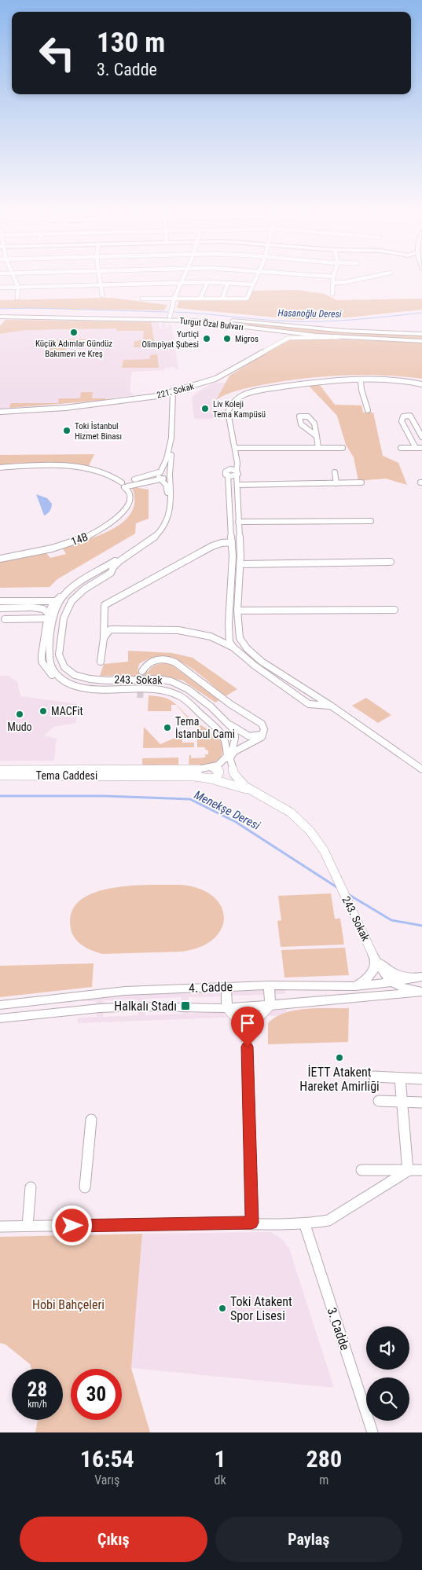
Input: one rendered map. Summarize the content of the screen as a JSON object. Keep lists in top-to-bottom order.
{
  "streets": {
    "main road": ["Turgut Özal Bulvarı", "4. Cadde"],
    "street": [
      "221. Sokak",
      "14B",
      "243. Sokak",
      "Tema Caddesi",
      "3. Cadde"
    ]
  },
  "crossings": [
    ["Turgut Özal Bulvarı", "221. Sokak"],
    ["221. Sokak", "243. Sokak"],
    ["243. Sokak", "Tema Caddesi"]
  ],
  "water": ["Hasanoğlu Deresi", "Menekşe Deresi"],
  "parks": ["Hobi Bahçeleri"],
  "places": {
    "other": [
      "Küçük Adımlar Gündüz Bakımevi ve Kreş",
      "Yurtiçi Olimpiyat Şubesi",
      "Migros",
      "Liv Koleji Tema Kampüsü",
      "Toki İstanbul Hizmet Binası",
      "MACFit",
      "Mudo",
      "Tema İstanbul Cami",
      "İETT Atakent Hareket Amirliği",
      "Toki Atakent Spor Lisesi"
    ],
    "transit": ["Halkalı Stadı"]
  },
  "page": {
    "turn": ["130 m", "3. Cadde"],
    "speed": "28 km/h",
    "limit": "30",
    "eta": [
      "16:54",
      "Varış",
      "1",
      "dk",
      "280",
      "m"
    ],
    "buttons": ["Çıkış", "Paylaş"]
  }
}
